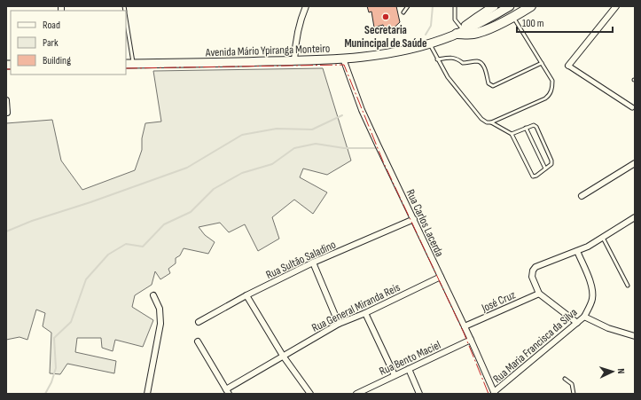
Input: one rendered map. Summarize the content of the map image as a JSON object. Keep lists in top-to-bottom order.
{
  "streets": {
    "main road": ["Avenida Mário Ypiranga Monteiro"],
    "street": [
      "Rua Carlos Lacerda",
      "Rua Sultão Saladino",
      "José Cruz",
      "Rua General Miranda Reis",
      "Rua Maria Francisca da Silva",
      "Rua Bento Maciel"
    ]
  },
  "crossings": [
    ["Avenida Mário Ypiranga Monteiro", "Rua Carlos Lacerda"],
    ["Rua Carlos Lacerda", "Rua Sultão Saladino"],
    ["Rua Carlos Lacerda", "José Cruz"],
    ["Rua Carlos Lacerda", "Rua General Miranda Reis"],
    ["Rua Carlos Lacerda", "Rua Maria Francisca da Silva"],
    ["Rua Carlos Lacerda", "Rua Bento Maciel"]
  ],
  "places": ["Secretaria Munincipal de Saúde"],
  "legend": ["Road", "Park", "Building"],
  "scale_bar": "100 m",
  "north": "right"
}
